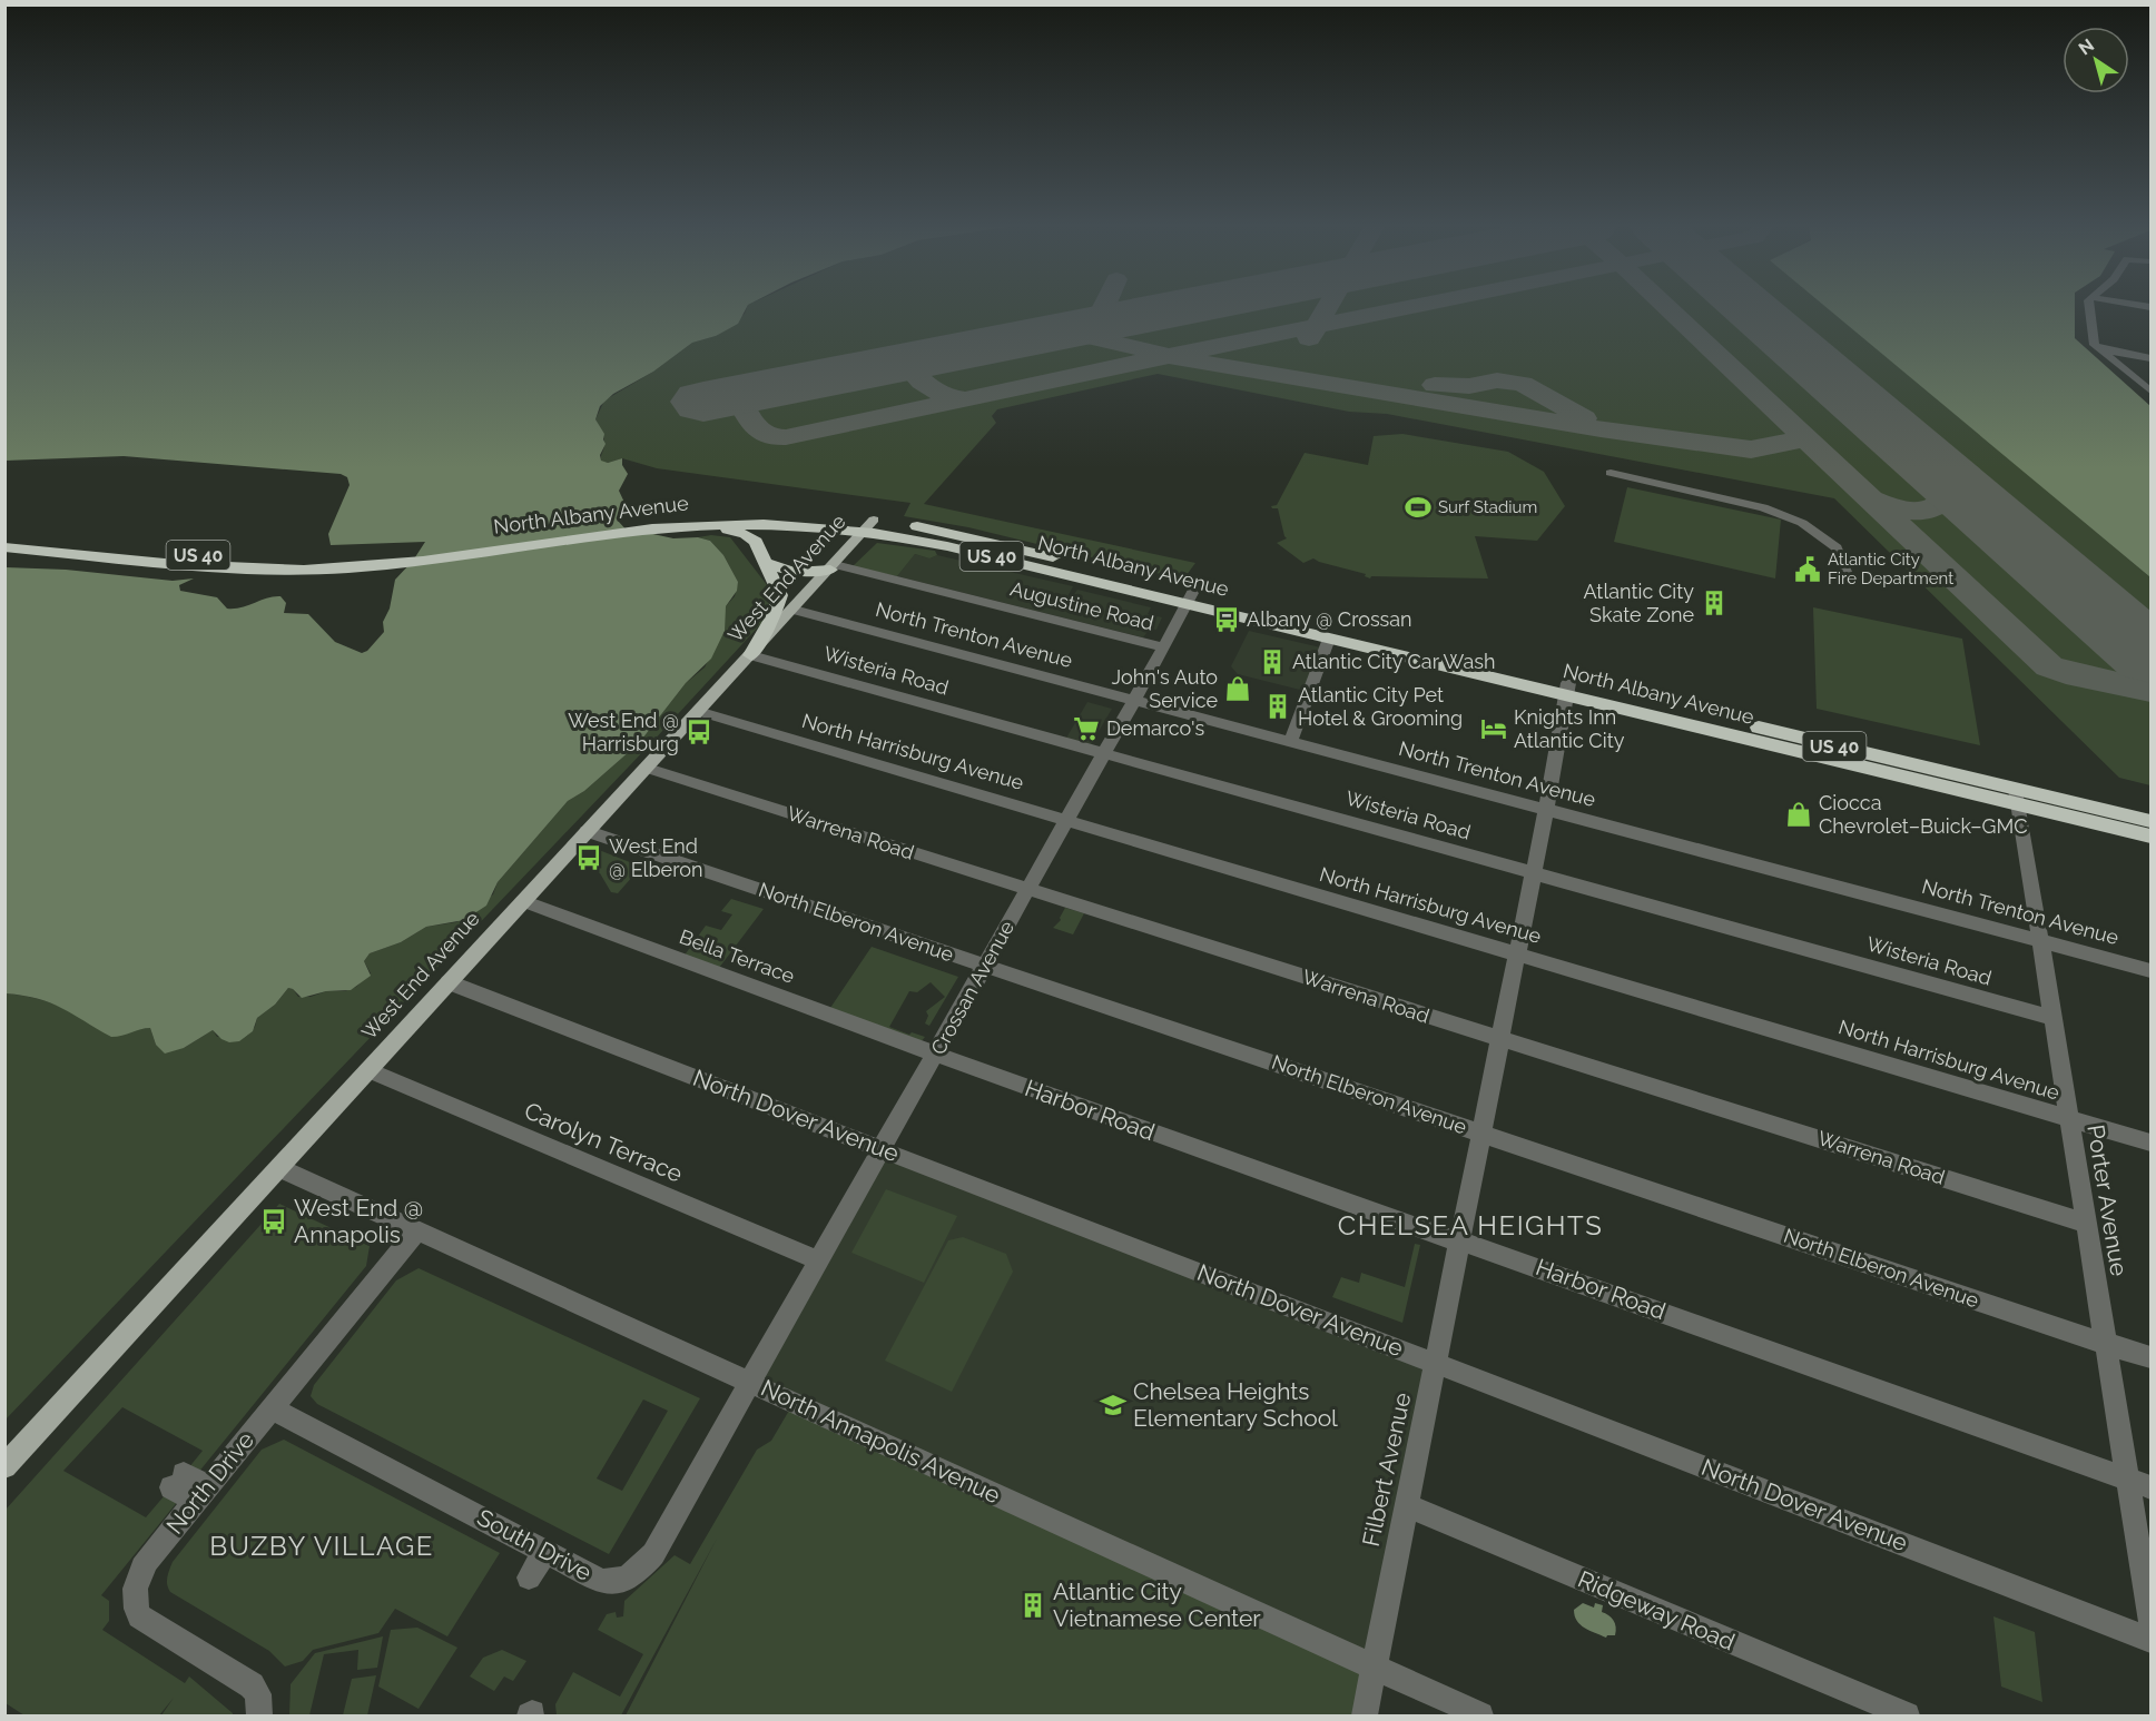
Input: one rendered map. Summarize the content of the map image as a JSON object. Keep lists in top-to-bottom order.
{
  "streets": {
    "highway": ["North Albany Avenue", "US 40"],
    "main road": ["West End Avenue"],
    "street": [
      "Augustine Road",
      "North Trenton Avenue",
      "Wisteria Road",
      "North Harrisburg Avenue",
      "Warrena Road",
      "North Elberon Avenue",
      "Bella Terrace",
      "Crossan Avenue",
      "Harbor Road",
      "North Dover Avenue",
      "Carolyn Terrace",
      "Porter Avenue",
      "North Annapolis Avenue",
      "Filbert Avenue",
      "North Drive",
      "South Drive",
      "Ridgeway Road"
    ]
  },
  "crossings": [
    ["North Albany Avenue", "West End Avenue"],
    ["North Albany Avenue", "Crossan Avenue"],
    ["North Albany Avenue", "Porter Avenue"],
    ["North Albany Avenue", "Filbert Avenue"],
    ["West End Avenue", "Augustine Road"],
    ["West End Avenue", "North Trenton Avenue"],
    ["West End Avenue", "Wisteria Road"],
    ["West End Avenue", "North Harrisburg Avenue"],
    ["West End Avenue", "Warrena Road"],
    ["West End Avenue", "North Elberon Avenue"],
    ["West End Avenue", "Bella Terrace"],
    ["West End Avenue", "North Dover Avenue"],
    ["West End Avenue", "Carolyn Terrace"],
    ["West End Avenue", "North Annapolis Avenue"],
    ["Augustine Road", "Crossan Avenue"],
    ["North Trenton Avenue", "Crossan Avenue"],
    ["North Trenton Avenue", "Porter Avenue"],
    ["North Trenton Avenue", "Filbert Avenue"],
    ["Wisteria Road", "Crossan Avenue"],
    ["Wisteria Road", "Porter Avenue"],
    ["Wisteria Road", "Filbert Avenue"],
    ["North Harrisburg Avenue", "Crossan Avenue"],
    ["North Harrisburg Avenue", "Porter Avenue"],
    ["North Harrisburg Avenue", "Filbert Avenue"],
    ["Warrena Road", "Crossan Avenue"],
    ["Warrena Road", "Porter Avenue"],
    ["Warrena Road", "Filbert Avenue"],
    ["North Elberon Avenue", "Crossan Avenue"],
    ["North Elberon Avenue", "Porter Avenue"],
    ["North Elberon Avenue", "Filbert Avenue"],
    ["Bella Terrace", "Crossan Avenue"],
    ["Bella Terrace", "Harbor Road"],
    ["Crossan Avenue", "Harbor Road"],
    ["Crossan Avenue", "North Dover Avenue"],
    ["Crossan Avenue", "Carolyn Terrace"],
    ["Crossan Avenue", "North Annapolis Avenue"],
    ["Crossan Avenue", "South Drive"],
    ["Harbor Road", "Porter Avenue"],
    ["Harbor Road", "Filbert Avenue"],
    ["North Dover Avenue", "Filbert Avenue"],
    ["North Annapolis Avenue", "Filbert Avenue"],
    ["North Annapolis Avenue", "North Drive"],
    ["North Annapolis Avenue", "South Drive"],
    ["Filbert Avenue", "Ridgeway Road"],
    ["North Drive", "South Drive"]
  ],
  "districts": ["CHELSEA HEIGHTS", "BUZBY VILLAGE"],
  "places": {
    "sports": ["Surf Stadium"],
    "public building": ["Atlantic City Fire Department"],
    "building": [
      "Atlantic City Skate Zone",
      "Atlantic City Car Wash",
      "Atlantic City Pet Hotel & Grooming",
      "Atlantic City Vietnamese Center"
    ],
    "bus stop": [
      "Albany @ Crossan",
      "West End @ Harrisburg",
      "West End @ Elberon",
      "West End @ Annapolis"
    ],
    "shop": ["John's Auto Service", "Ciocca Chevrolet–Buick–GMC"],
    "supermarket": ["Demarco's"],
    "hotel": ["Knights Inn Atlantic City"],
    "school or university": ["Chelsea Heights Elementary School"]
  },
  "north": "top left"
}
